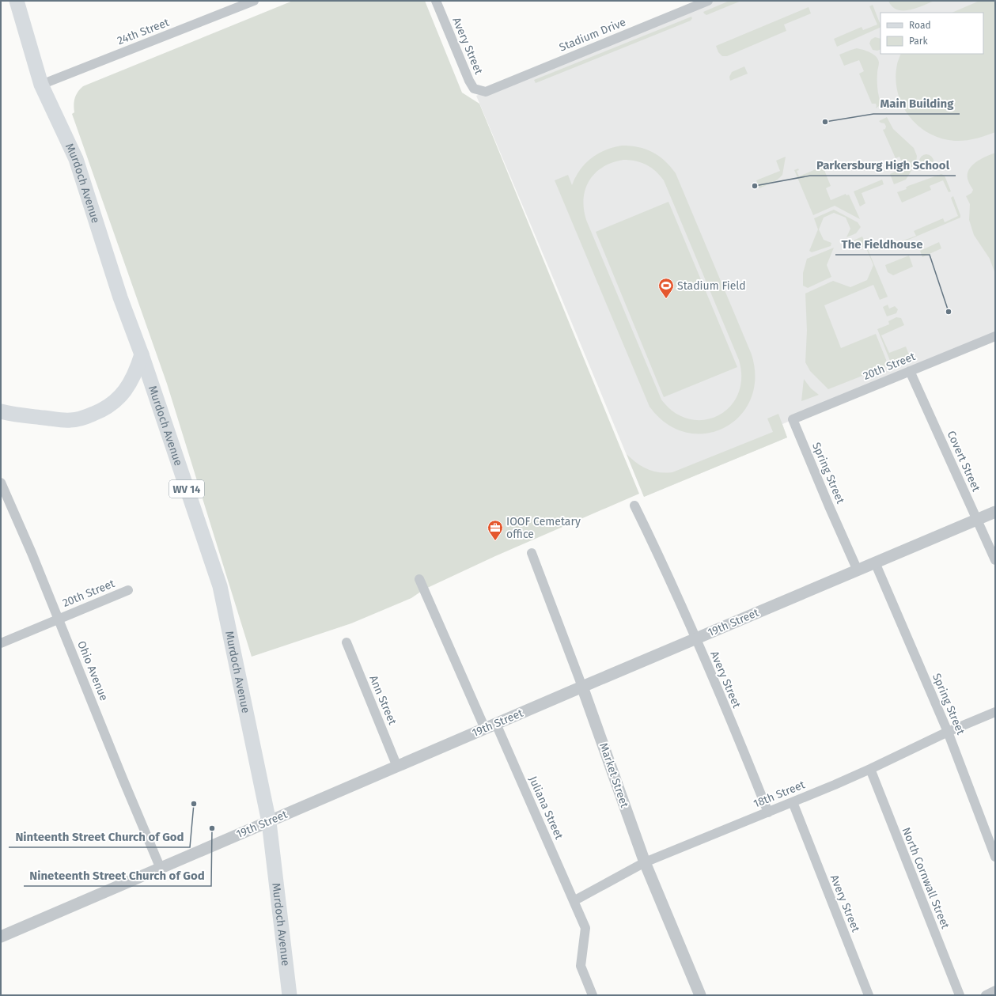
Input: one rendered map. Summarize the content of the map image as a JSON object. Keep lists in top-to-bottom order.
{
  "streets": {
    "main road": ["Murdoch Avenue", "WV 14"],
    "street": [
      "24th Street",
      "Stadium Drive",
      "Avery Street",
      "20th Street",
      "Covert Street",
      "Spring Street",
      "19th Street",
      "Ohio Avenue",
      "Ann Street",
      "Market Street",
      "18th Street",
      "Juliana Street",
      "North Cornwall Street"
    ]
  },
  "crossings": [
    ["24th Street", "Murdoch Avenue"],
    ["Stadium Drive", "Avery Street"],
    ["Avery Street", "19th Street"],
    ["Avery Street", "18th Street"],
    ["Murdoch Avenue", "19th Street"],
    ["20th Street", "Covert Street"],
    ["20th Street", "Spring Street"],
    ["20th Street", "Ohio Avenue"],
    ["Covert Street", "19th Street"],
    ["Spring Street", "19th Street"],
    ["Spring Street", "18th Street"],
    ["19th Street", "Ohio Avenue"],
    ["19th Street", "Ann Street"],
    ["19th Street", "Market Street"],
    ["19th Street", "Juliana Street"],
    ["Market Street", "18th Street"],
    ["18th Street", "Juliana Street"],
    ["18th Street", "North Cornwall Street"]
  ],
  "places": {
    "other": [
      "Main Building",
      "Parkersburg High School",
      "The Fieldhouse",
      "Ninteenth Street Church of God",
      "Nineteenth Street Church of God"
    ],
    "sports": ["Stadium Field"],
    "office": ["IOOF Cemetary office"]
  },
  "legend": ["Road", "Park"]
}
